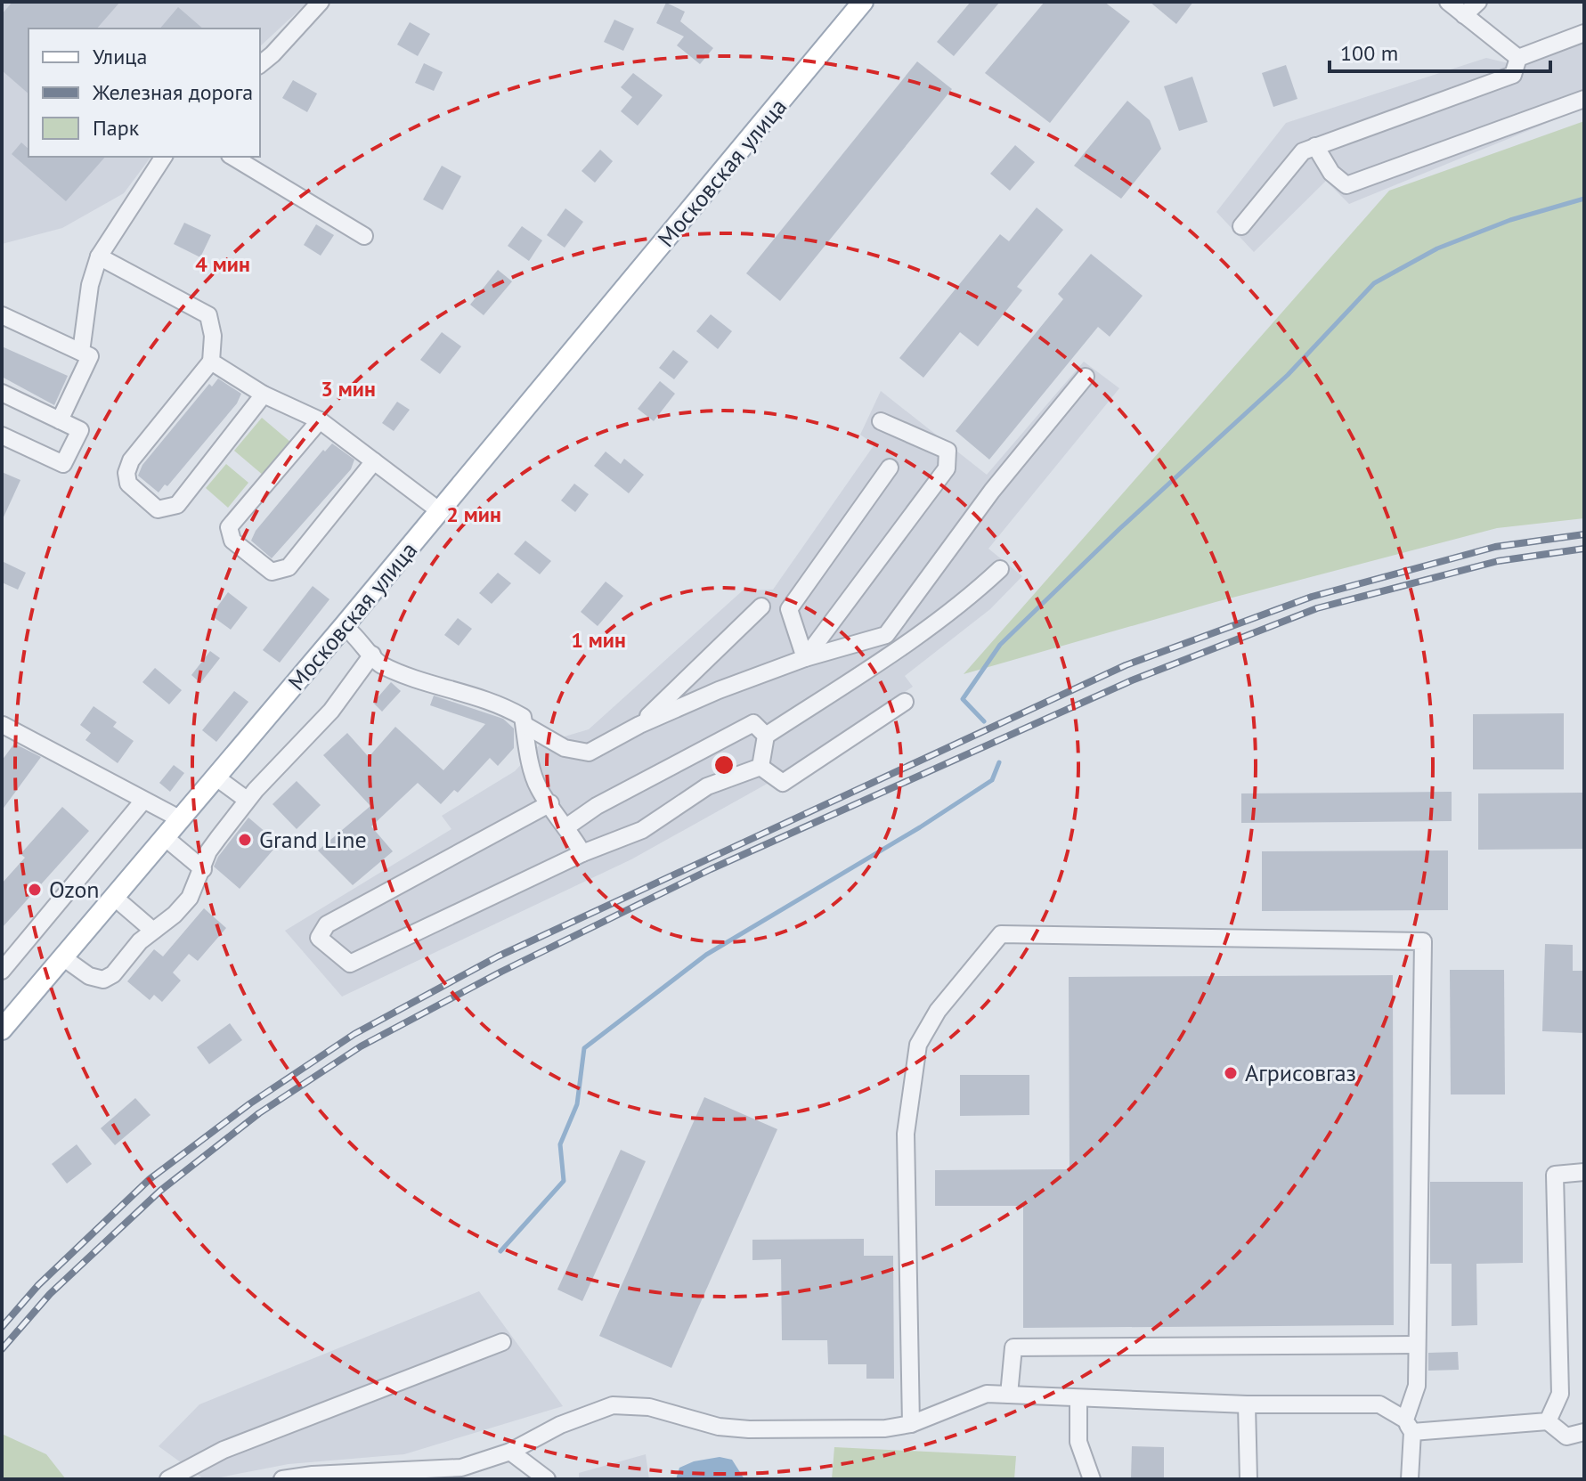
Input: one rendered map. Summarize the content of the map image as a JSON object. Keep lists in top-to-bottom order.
{
  "streets": {
    "main road": ["Московская улица"]
  },
  "places": ["Grand Line", "Ozon", "Агрисовгаз"],
  "legend": ["Улица", "Железная дорога", "Парк"],
  "scale_bar": "100 m",
  "rings": [
    "4 мин",
    "3 мин",
    "2 мин",
    "1 мин"
  ]
}
